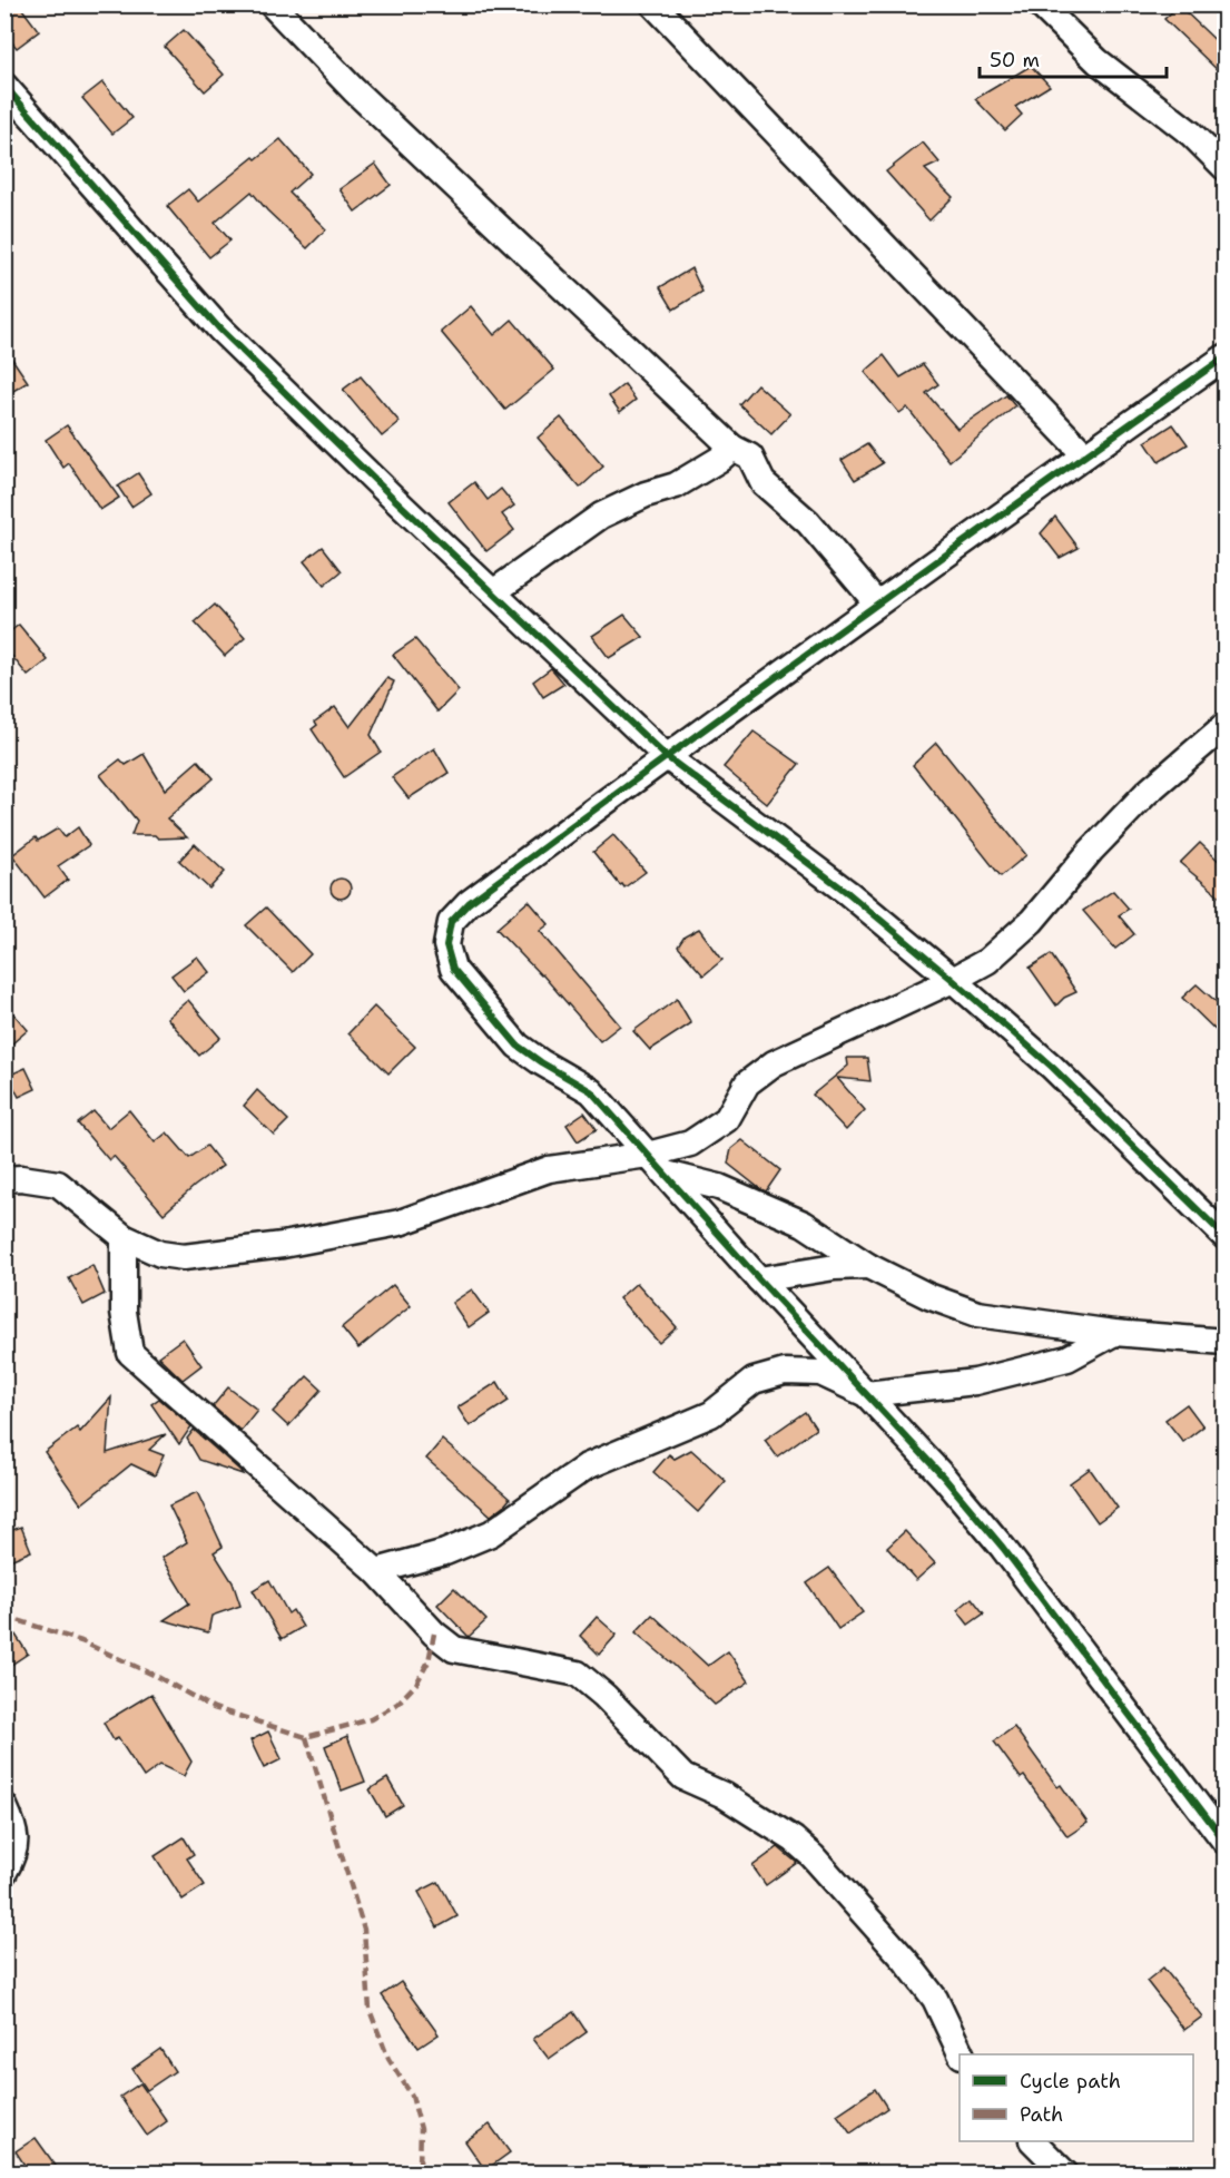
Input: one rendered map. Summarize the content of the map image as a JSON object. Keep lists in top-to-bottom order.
{
  "legend": ["Cycle path", "Path"],
  "scale_bar": "50 m"
}
